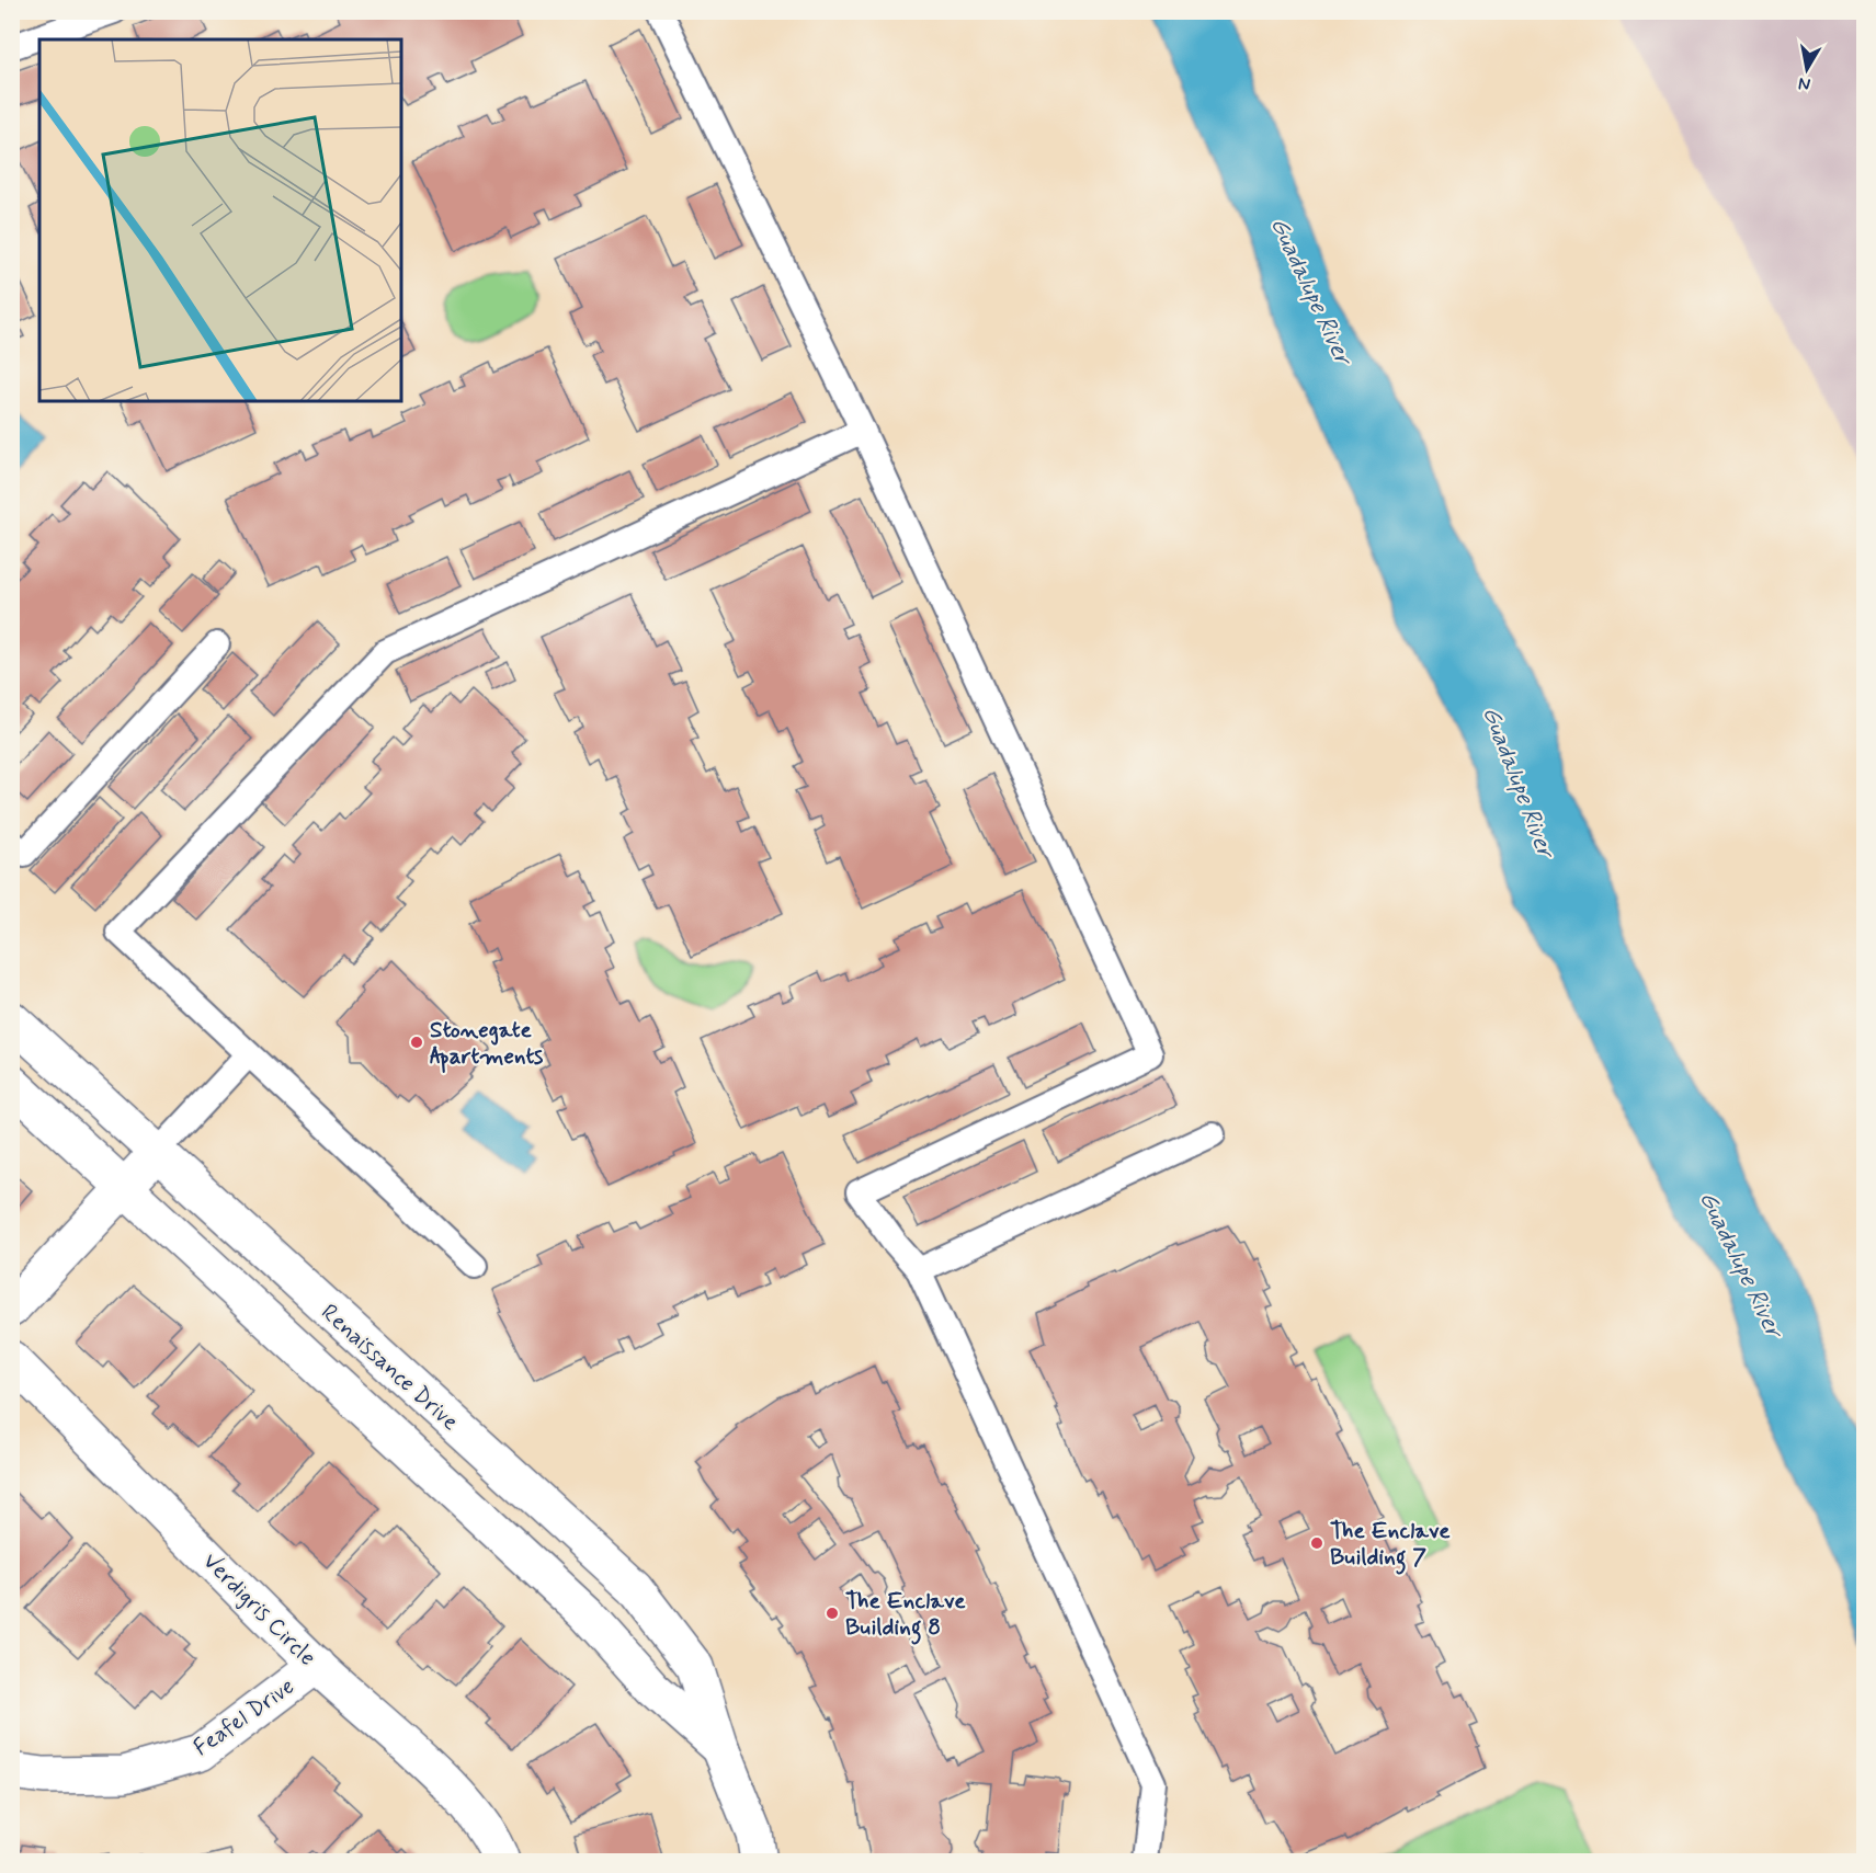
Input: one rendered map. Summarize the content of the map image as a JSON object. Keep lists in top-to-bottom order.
{
  "streets": {
    "street": ["Renaissance Drive", "Verdigris Circle", "Feafel Drive"]
  },
  "crossings": [
    ["Verdigris Circle", "Feafel Drive"]
  ],
  "water": ["Guadalupe River"],
  "places": ["Stonegate Apartments", "The Enclave Building 7", "The Enclave Building 8"],
  "north": "bottom"
}
